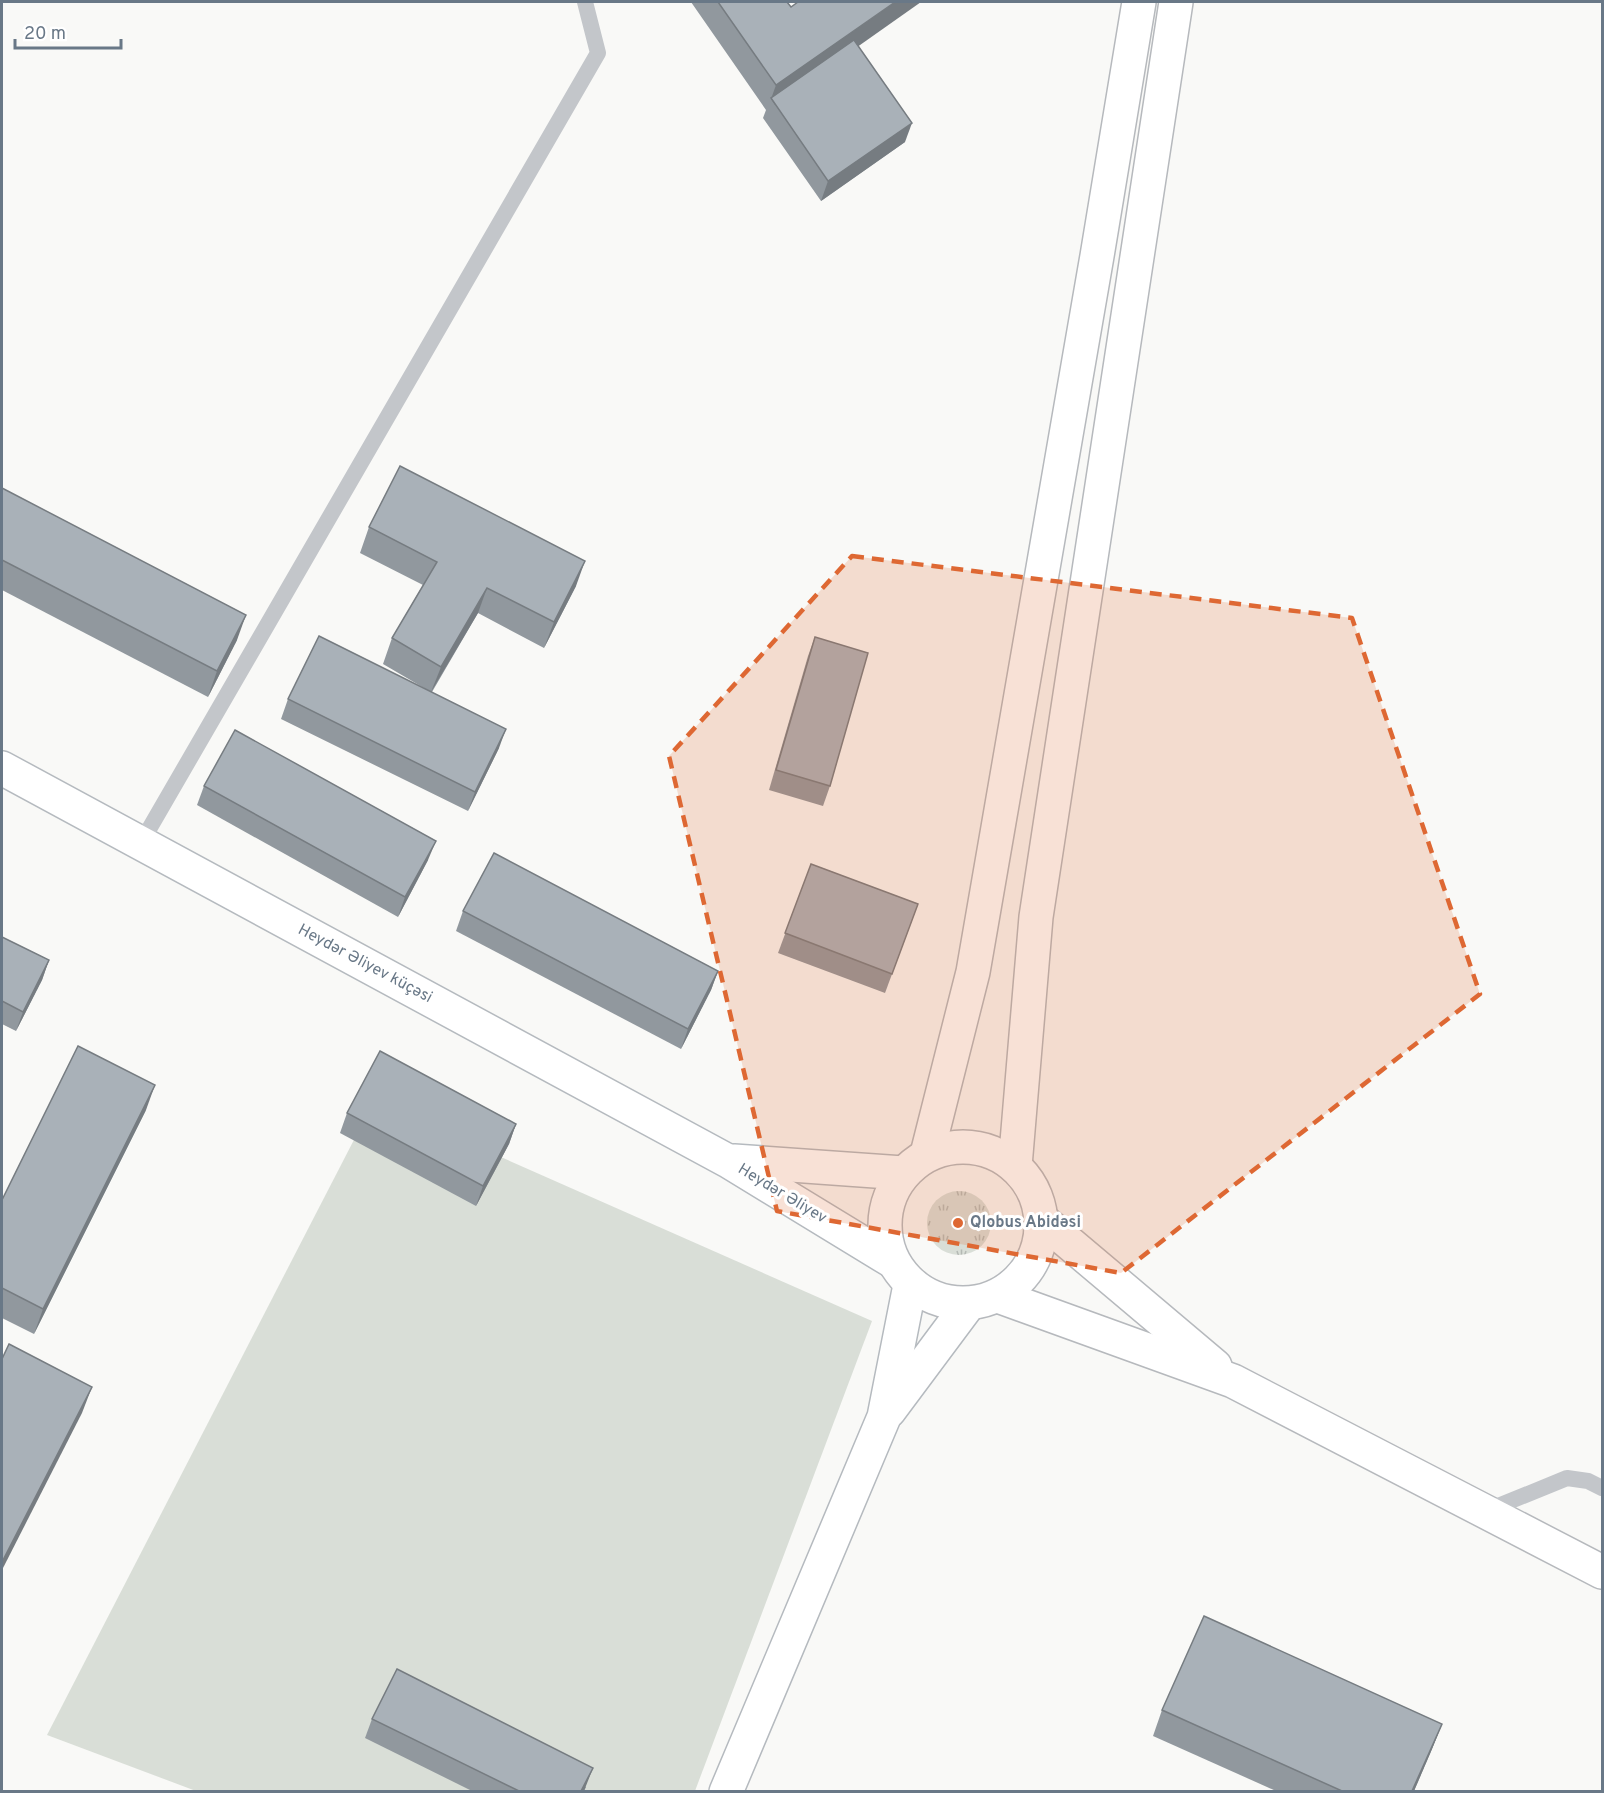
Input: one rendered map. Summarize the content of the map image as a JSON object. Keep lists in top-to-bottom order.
{
  "streets": {
    "main road": ["Heydər Əliyev küçəsi", "Heydər Əliyev"]
  },
  "crossings": [
    ["Heydər Əliyev küçəsi", "Heydər Əliyev"]
  ],
  "places": ["Qlobus Abidəsi"],
  "scale_bar": "20 m"
}
